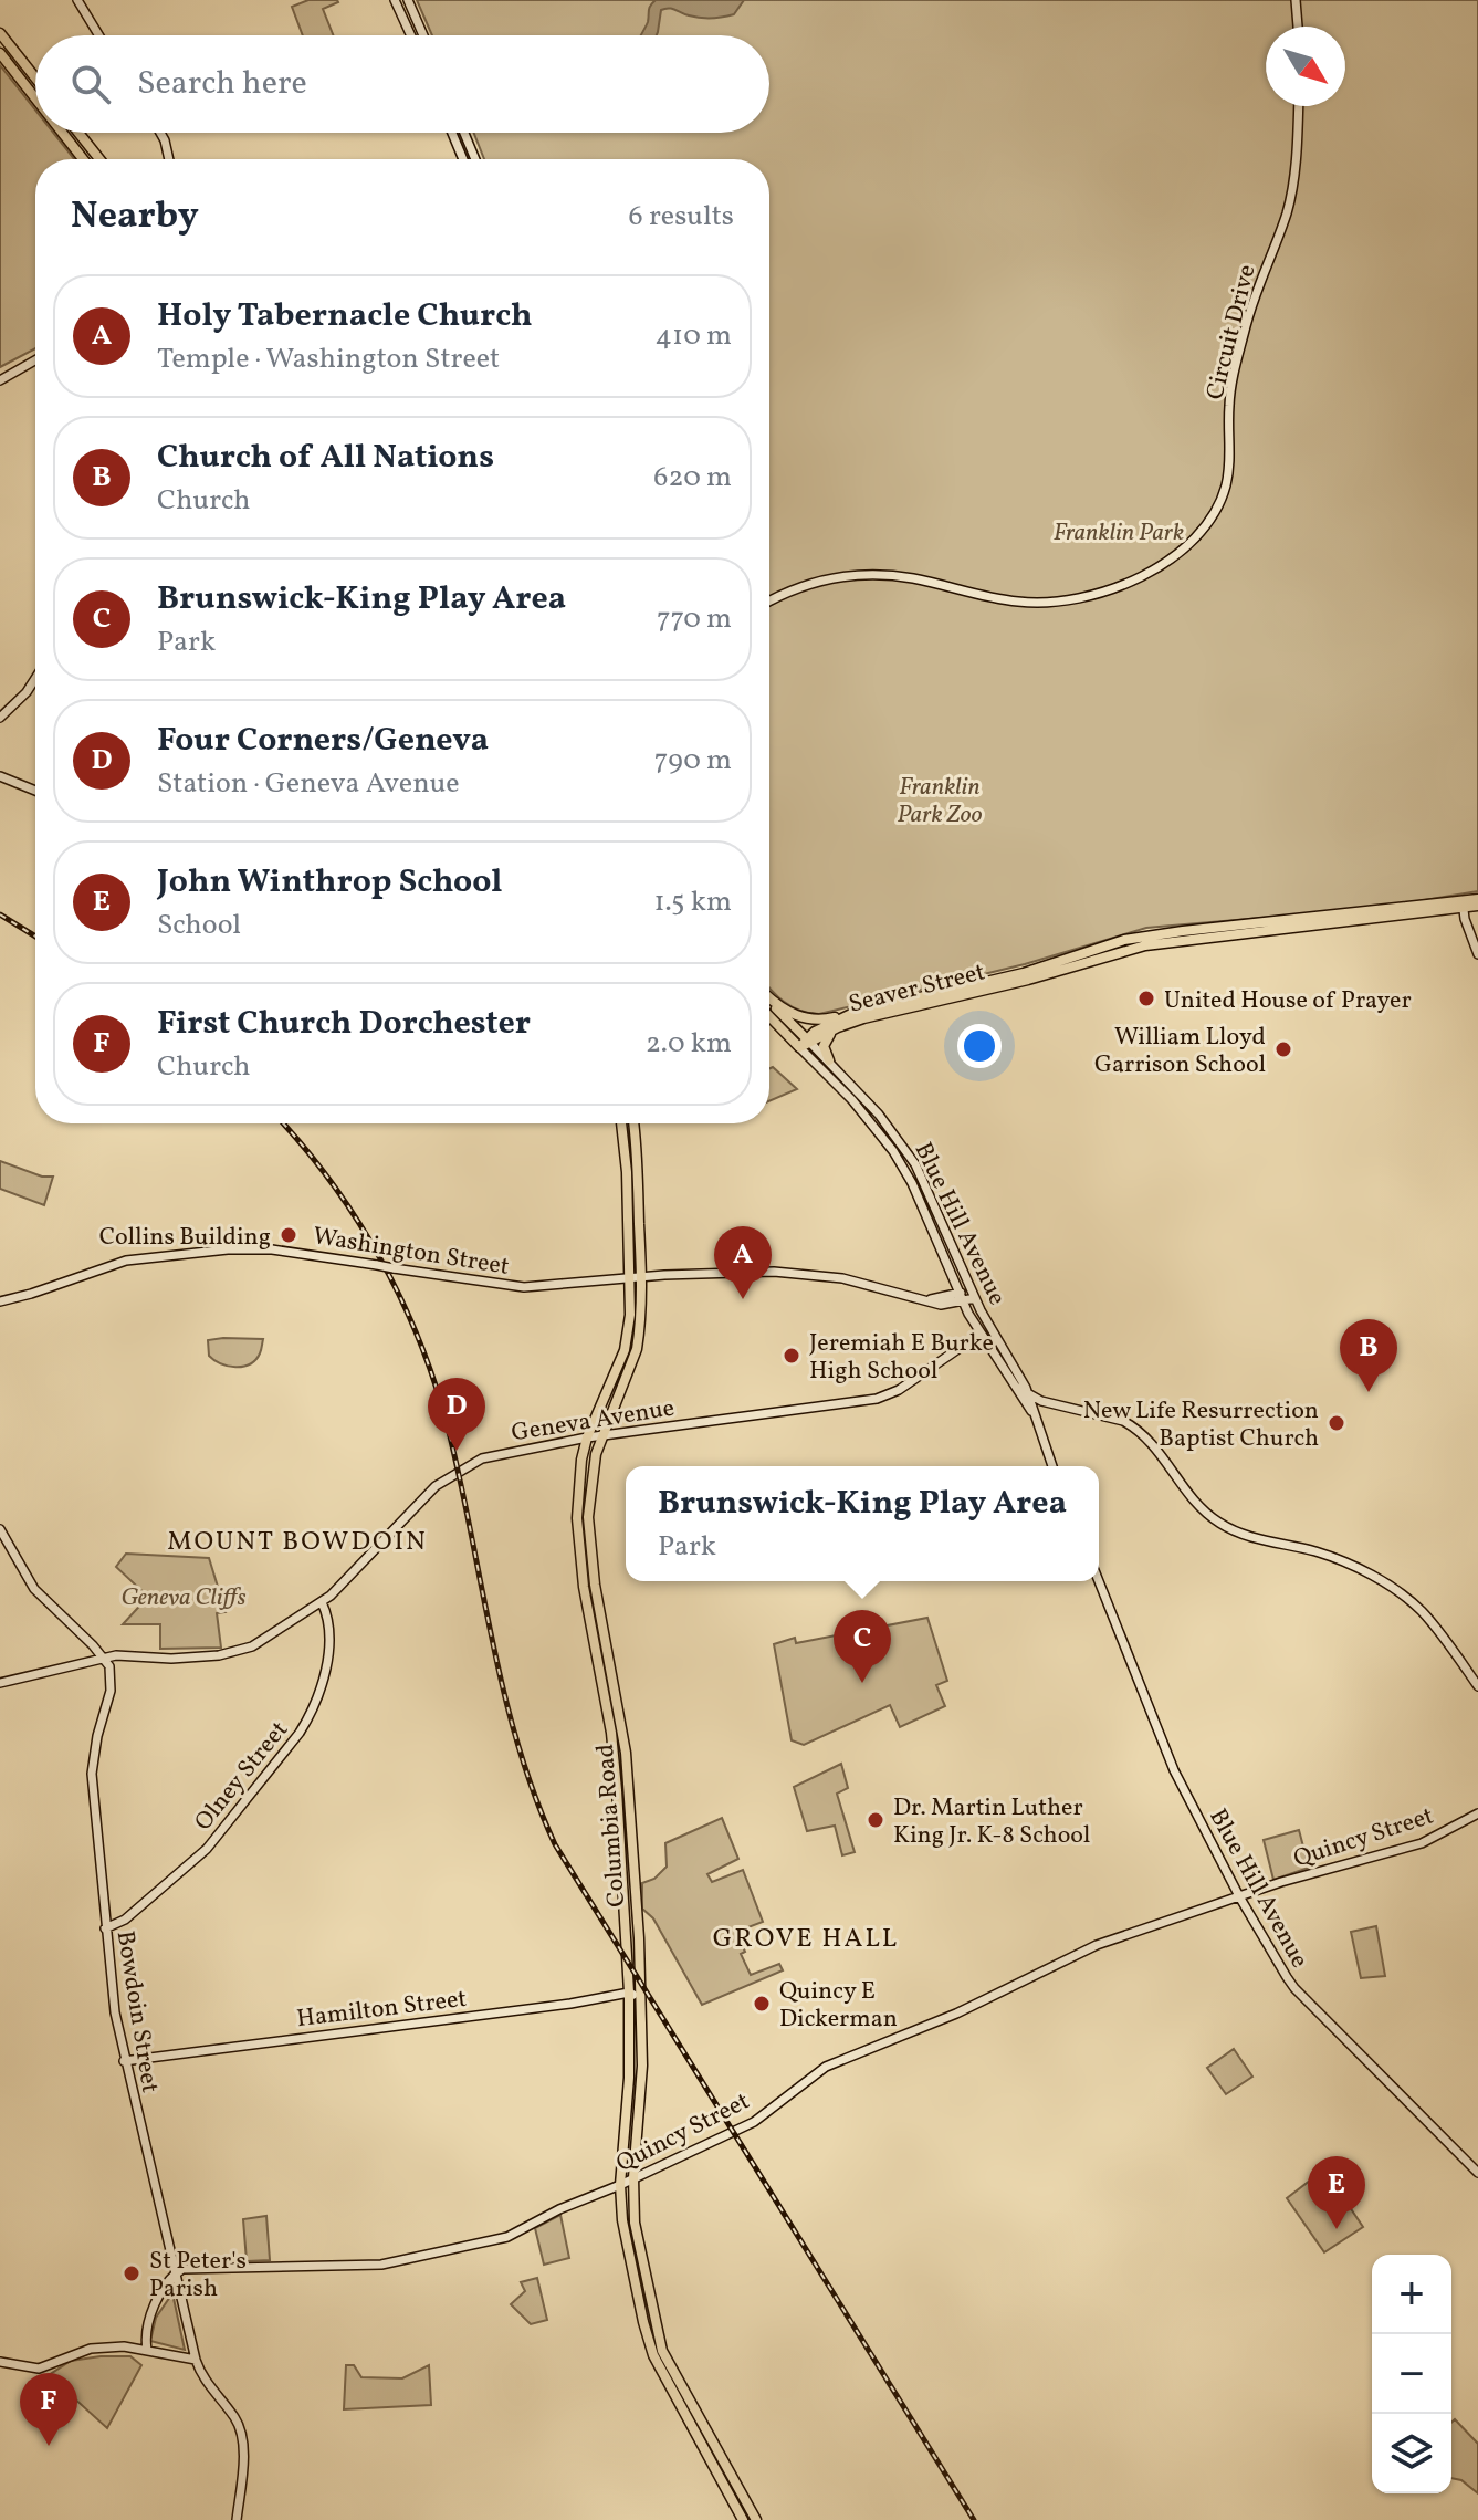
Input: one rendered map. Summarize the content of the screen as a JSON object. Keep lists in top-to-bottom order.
{
  "streets": {
    "main road": [
      "Circuit Drive",
      "Seaver Street",
      "Blue Hill Avenue",
      "Washington Street",
      "Geneva Avenue",
      "Olney Street",
      "Columbia Road",
      "Quincy Street",
      "Hamilton Street",
      "Bowdoin Street"
    ]
  },
  "crossings": [
    ["Seaver Street", "Blue Hill Avenue"],
    ["Blue Hill Avenue", "Washington Street"],
    ["Blue Hill Avenue", "Geneva Avenue"],
    ["Blue Hill Avenue", "Quincy Street"],
    ["Washington Street", "Columbia Road"],
    ["Geneva Avenue", "Olney Street"],
    ["Geneva Avenue", "Columbia Road"],
    ["Geneva Avenue", "Bowdoin Street"],
    ["Olney Street", "Bowdoin Street"],
    ["Columbia Road", "Quincy Street"],
    ["Columbia Road", "Hamilton Street"],
    ["Quincy Street", "Bowdoin Street"],
    ["Hamilton Street", "Bowdoin Street"]
  ],
  "districts": ["MOUNT BOWDOIN", "GROVE HALL"],
  "parks": ["Franklin Park", "Franklin Park Zoo", "Geneva Cliffs"],
  "places": [
    "United House of Prayer",
    "William Lloyd Garrison School",
    "Collins Building",
    "Jeremiah E Burke High School",
    "New Life Resurrection Baptist Church",
    "Dr. Martin Luther King Jr. K-8 School",
    "Quincy E Dickerman",
    "St Peter's Parish"
  ],
  "north": "bottom right",
  "page": {
    "search": "Search here",
    "heading": ["Nearby", "6 results"],
    "list": [
      {
        "mark": "A",
        "name": "Holy Tabernacle Church",
        "note": "Temple · Washington Street",
        "value": "410 m"
      },
      {
        "mark": "B",
        "name": "Church of All Nations",
        "note": "Church",
        "value": "620 m"
      },
      {
        "mark": "C",
        "name": "Brunswick-King Play Area",
        "note": "Park",
        "value": "770 m"
      },
      {
        "mark": "D",
        "name": "Four Corners/Geneva",
        "note": "Station · Geneva Avenue",
        "value": "790 m"
      },
      {
        "mark": "E",
        "name": "John Winthrop School",
        "note": "School",
        "value": "1.5 km"
      },
      {
        "mark": "F",
        "name": "First Church Dorchester",
        "note": "Church",
        "value": "2.0 km"
      }
    ],
    "pins": [
      "A",
      "B",
      "D",
      "C",
      "E",
      "F"
    ],
    "popup": ["Brunswick-King Play Area", "Park"],
    "map_buttons": ["+", "−"]
  }
}
